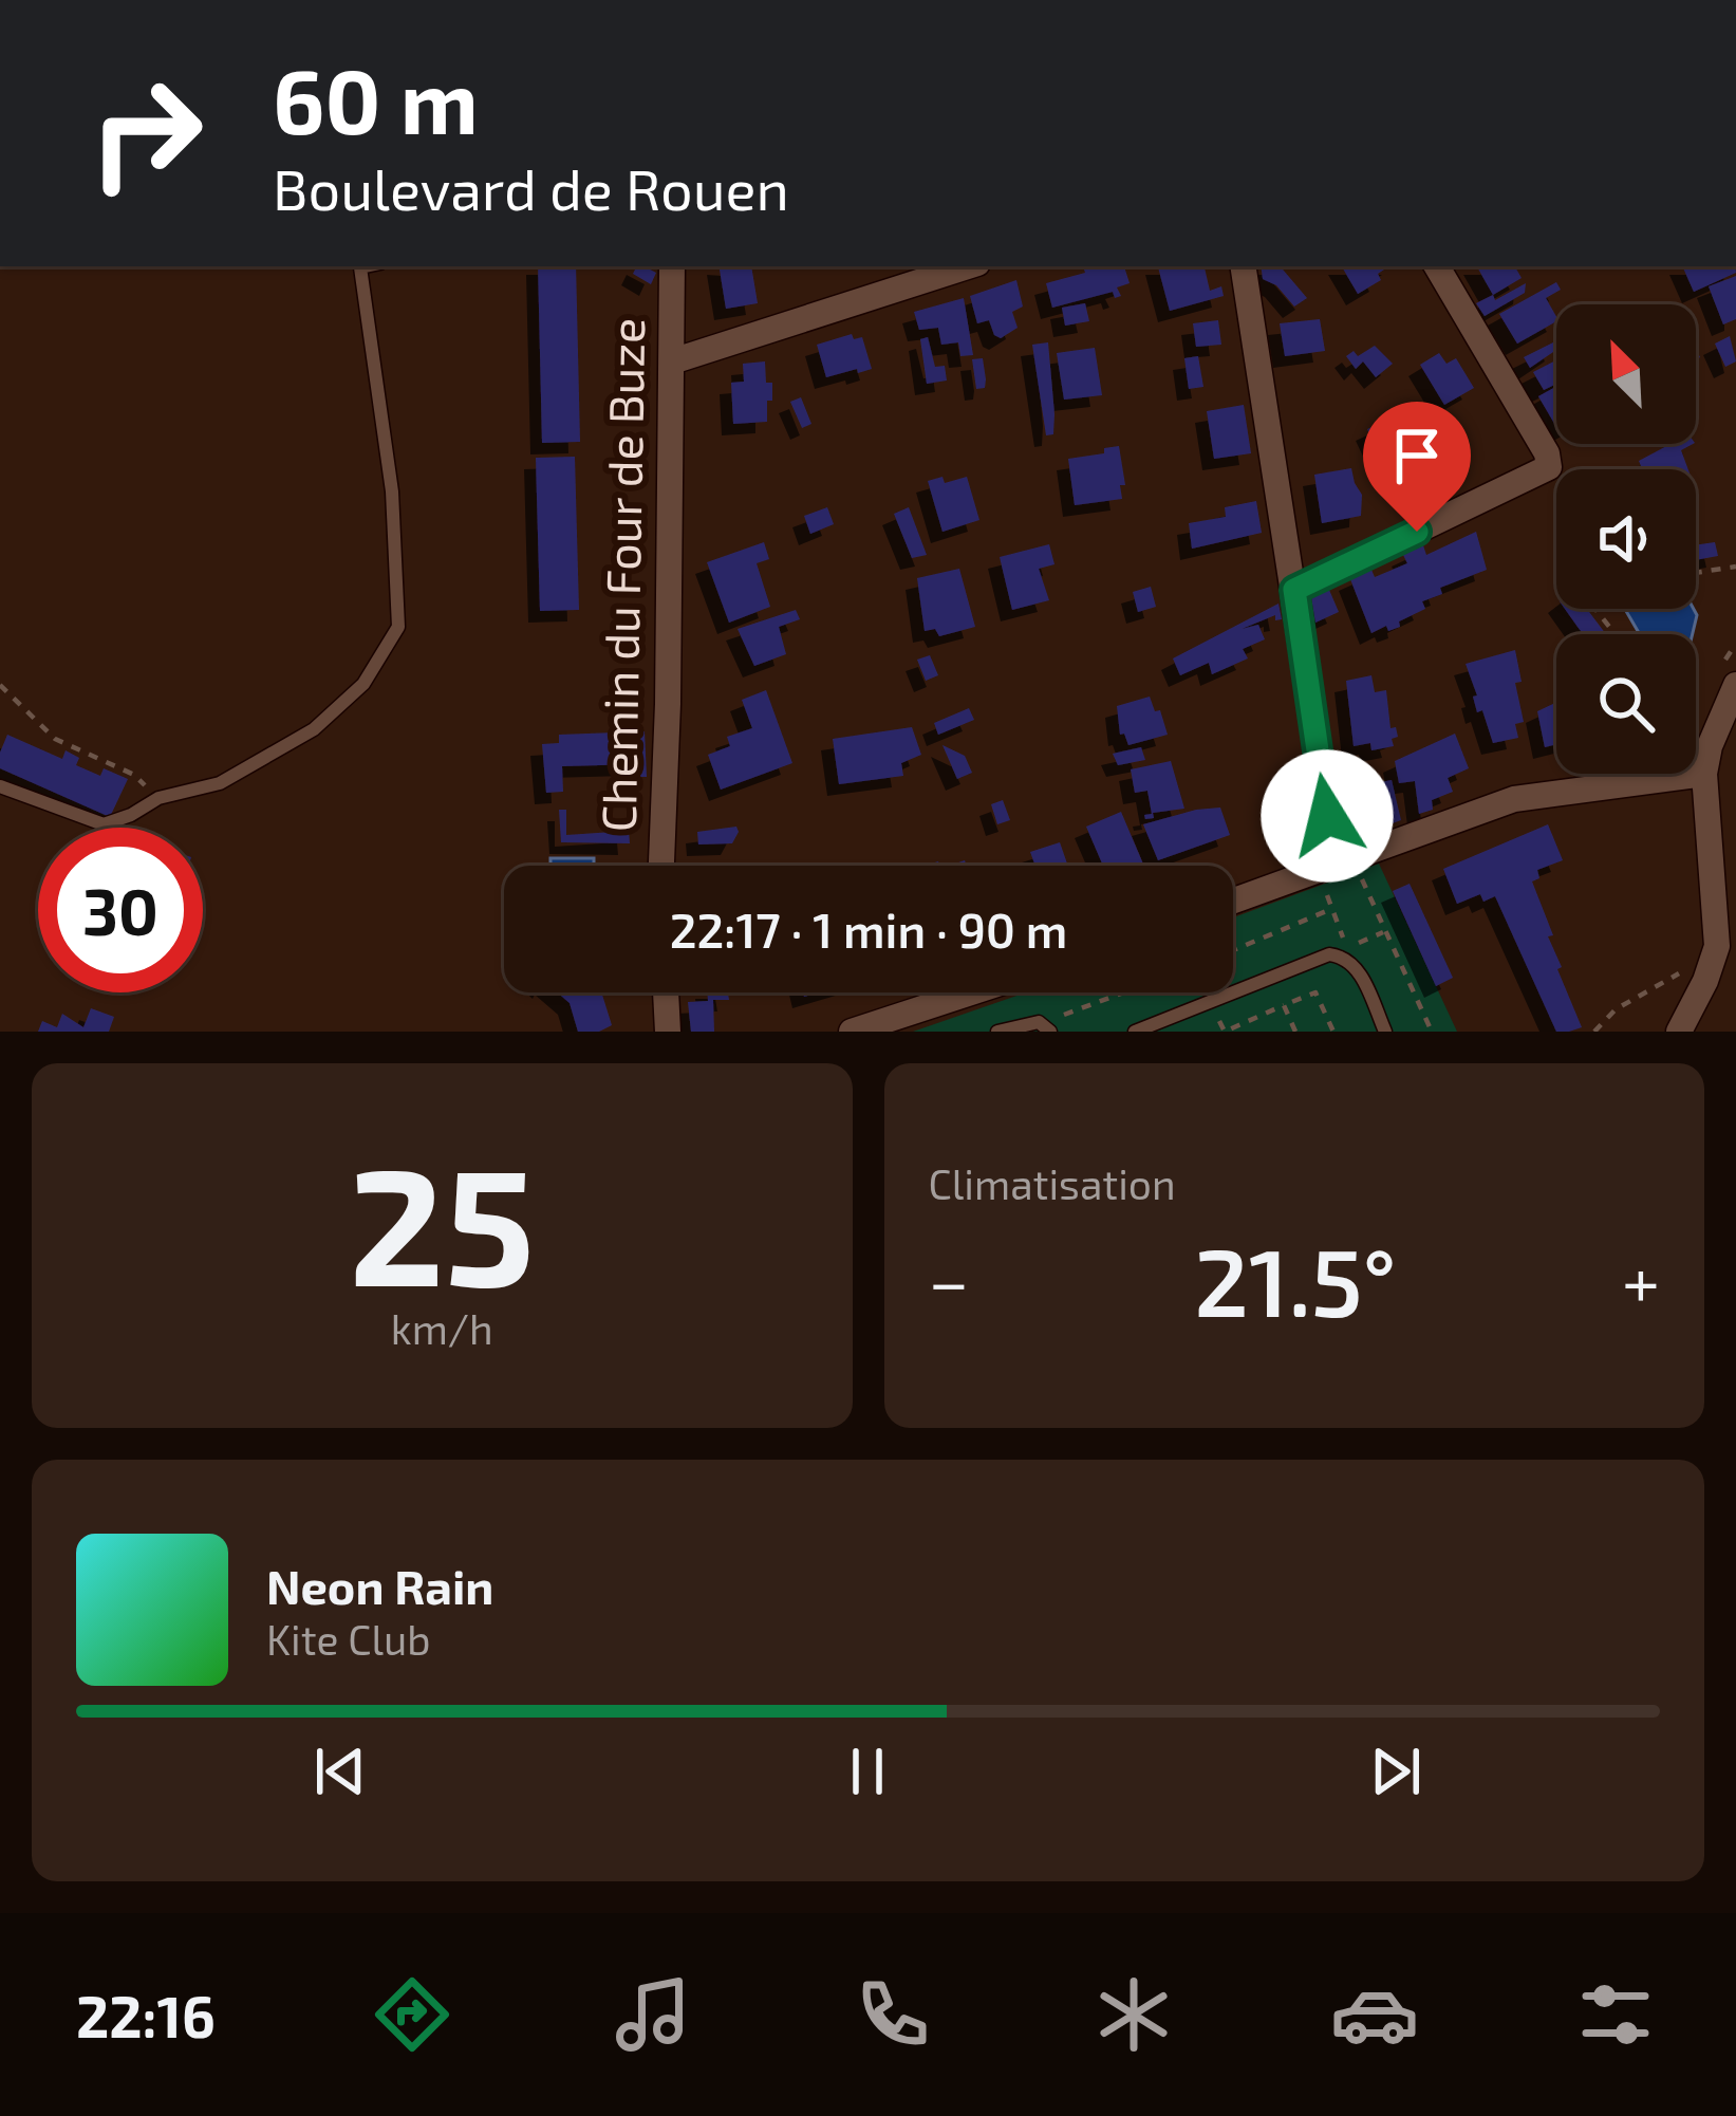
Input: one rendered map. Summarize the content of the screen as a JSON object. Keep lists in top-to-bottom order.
{
  "streets": {
    "street": ["Chemin du Four de Buze"]
  },
  "north": "top left",
  "page": {
    "turn": ["60 m", "Boulevard de Rouen"],
    "limit": "30",
    "trip": "22:17 · 1 min · 90 m",
    "tile": [
      ["25", "km/h"],
      "Climatisation"
    ],
    "heat": ["−", "21.5°", "+"],
    "song": ["Neon Rain", "Kite Club"],
    "tabs": "22:16"
  }
}
